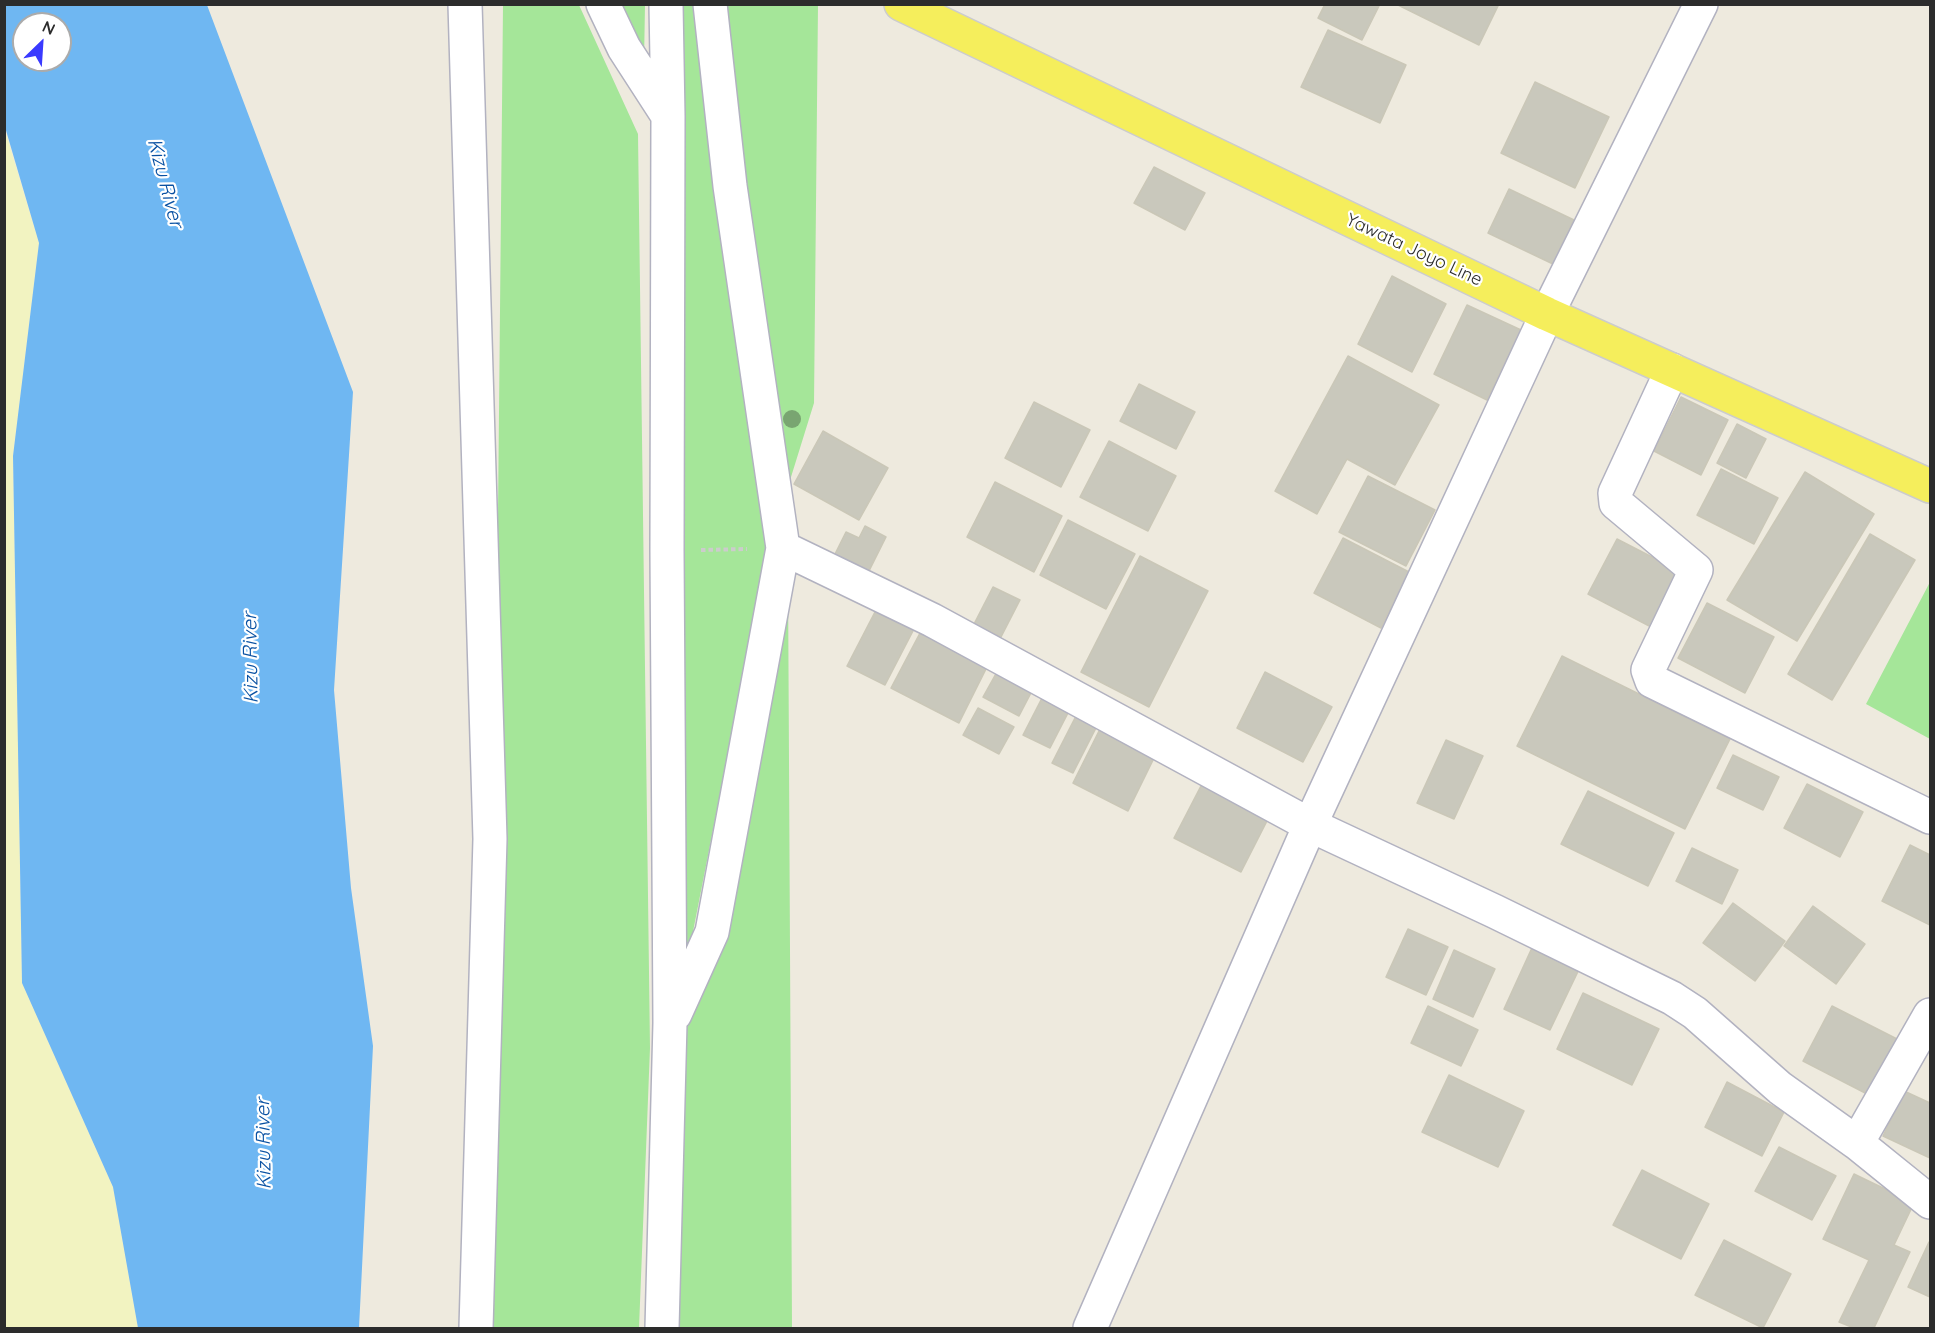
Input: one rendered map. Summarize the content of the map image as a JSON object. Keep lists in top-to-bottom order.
{
  "streets": {
    "main road": ["Yawata Joyo Line"]
  },
  "water": ["Kizu River"],
  "north": "top right"
}
